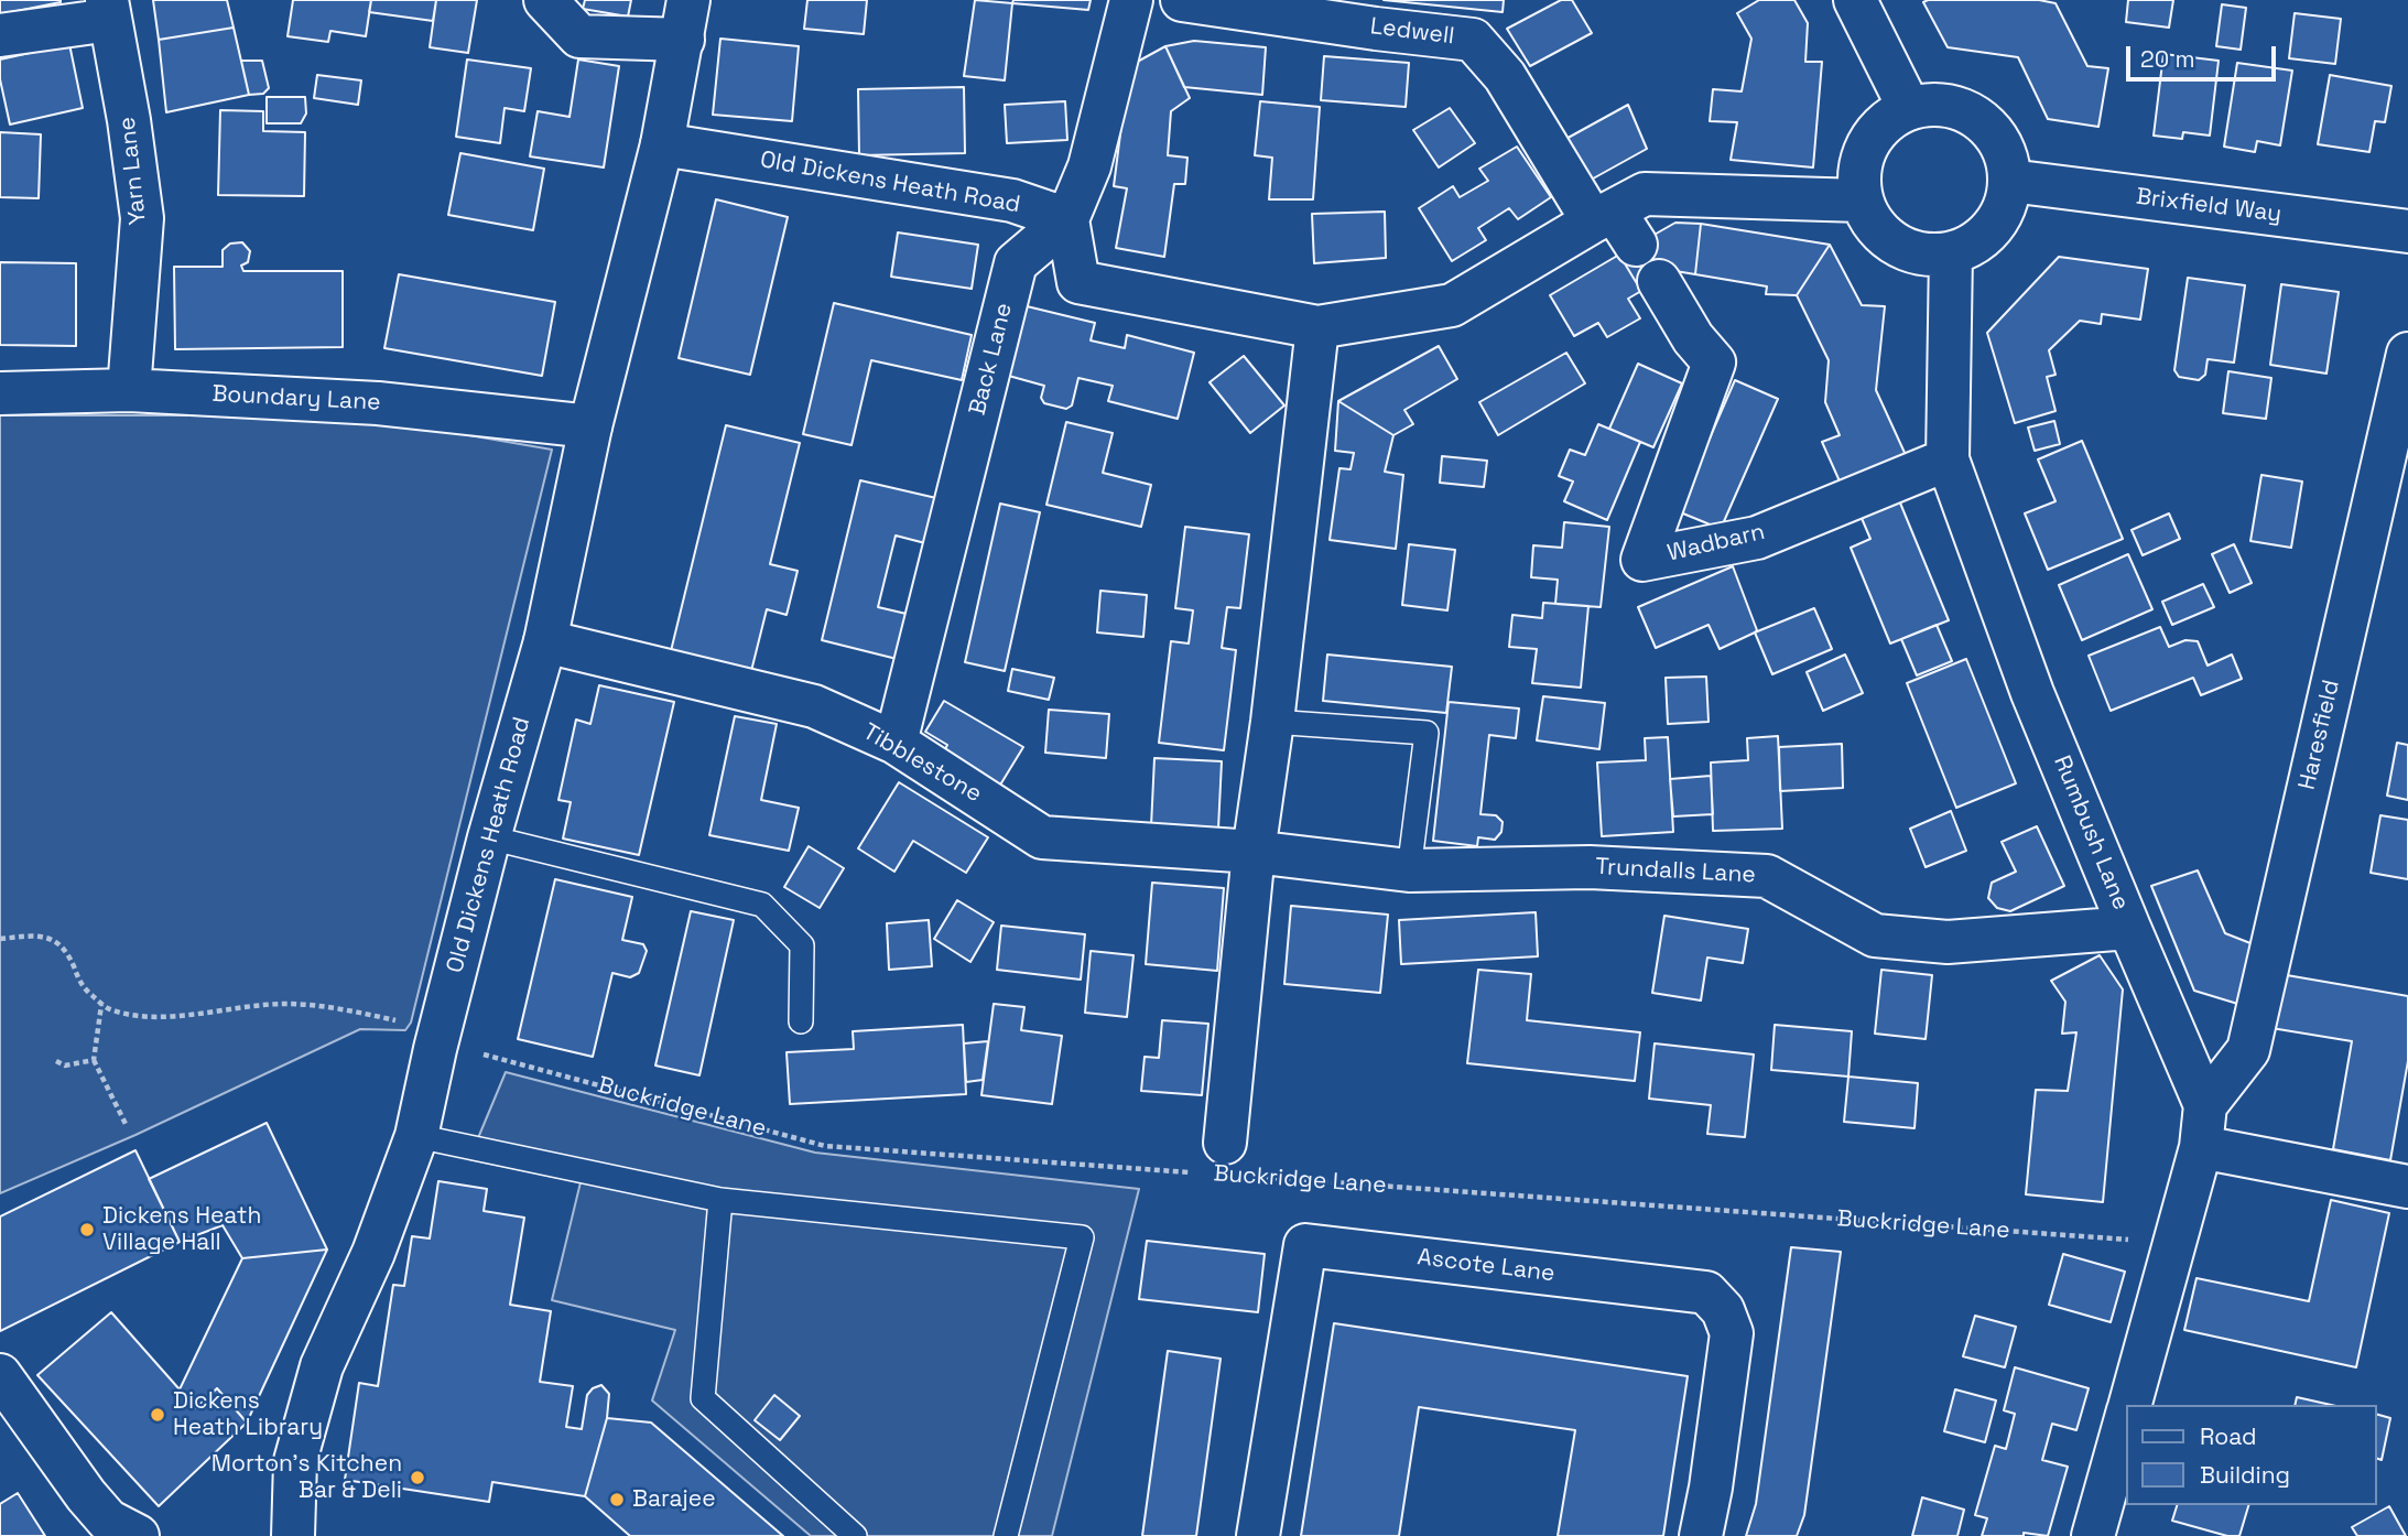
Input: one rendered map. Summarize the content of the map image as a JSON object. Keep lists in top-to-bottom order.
{
  "streets": {
    "street": [
      "Ledwell",
      "Yarn Lane",
      "Old Dickens Heath Road",
      "Brixfield Way",
      "Back Lane",
      "Boundary Lane",
      "Wadbarn",
      "Haresfield",
      "Tibblestone",
      "Rumbush Lane",
      "Trundalls Lane",
      "Ascote Lane"
    ],
    "path": ["Buckridge Lane"]
  },
  "crossings": [
    ["Yarn Lane", "Boundary Lane"],
    ["Old Dickens Heath Road", "Back Lane"],
    ["Old Dickens Heath Road", "Boundary Lane"],
    ["Old Dickens Heath Road", "Tibblestone"],
    ["Old Dickens Heath Road", "Buckridge Lane"],
    ["Brixfield Way", "Rumbush Lane"],
    ["Back Lane", "Tibblestone"],
    ["Wadbarn", "Rumbush Lane"],
    ["Haresfield", "Rumbush Lane"],
    ["Tibblestone", "Trundalls Lane"],
    ["Rumbush Lane", "Trundalls Lane"],
    ["Rumbush Lane", "Buckridge Lane"]
  ],
  "places": [
    "Dickens Heath Village Hall",
    "Dickens Heath Library",
    "Morton's Kitchen Bar & Deli",
    "Barajee"
  ],
  "legend": ["Road", "Building"],
  "scale_bar": "20 m"
}
